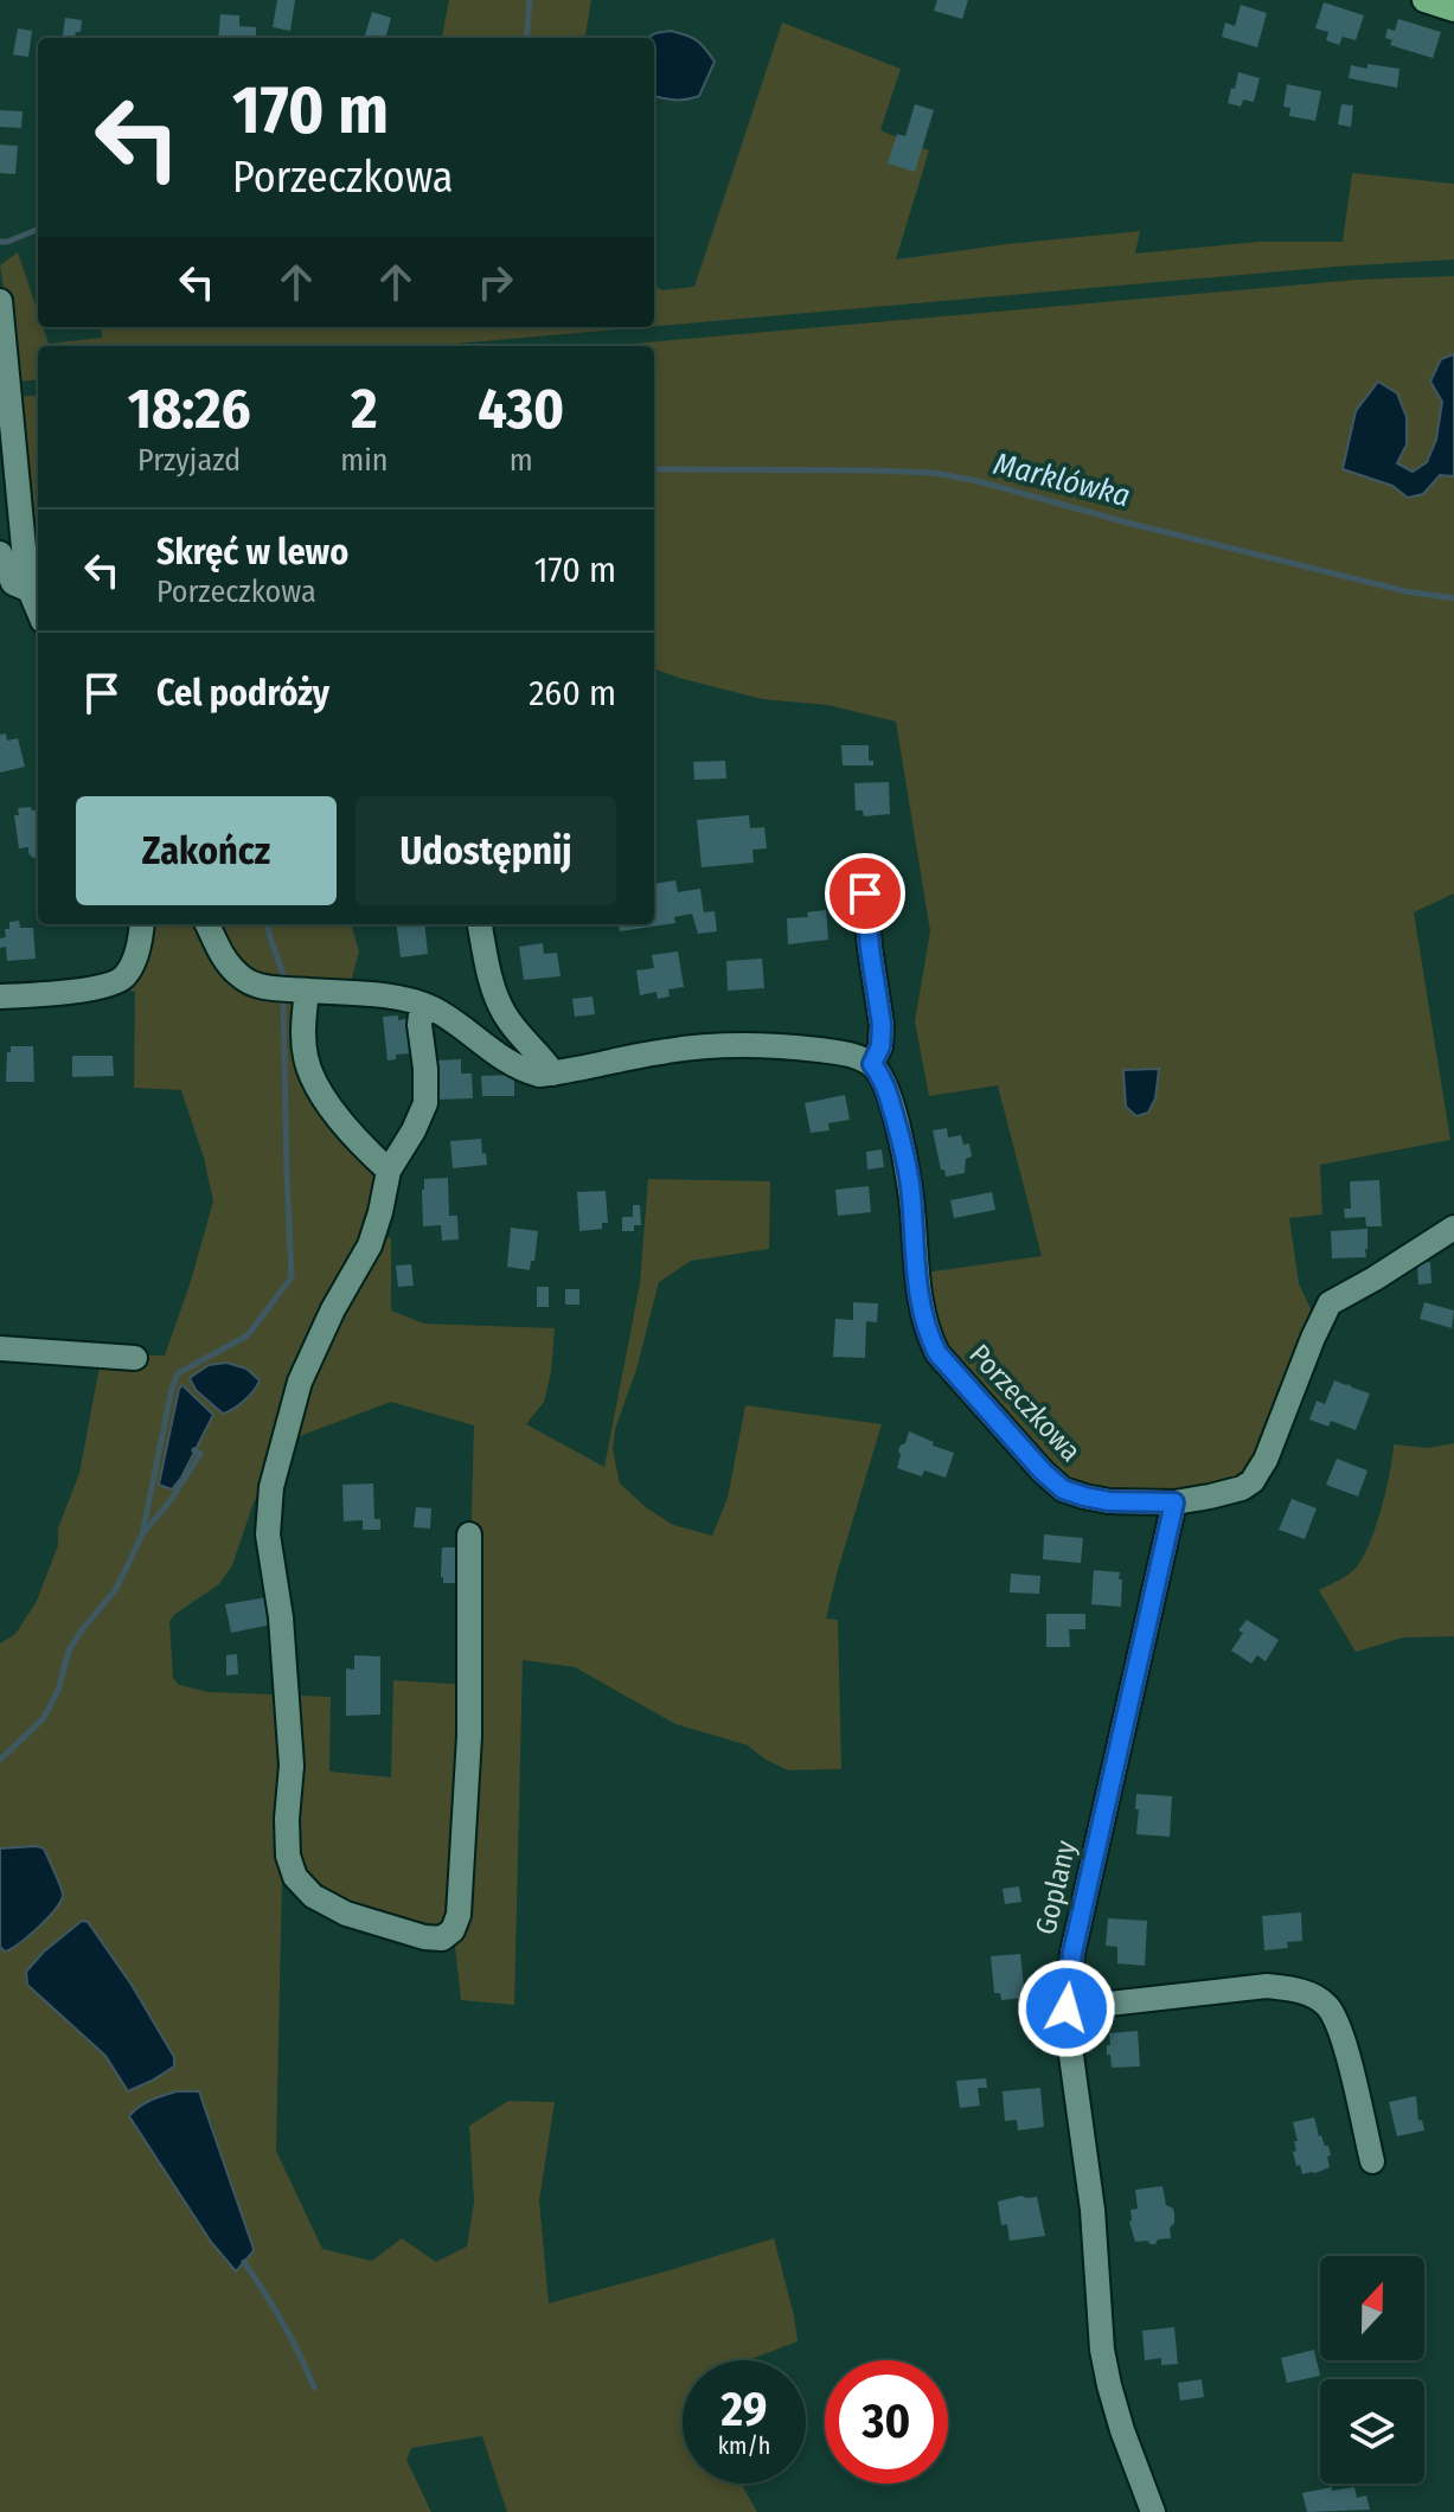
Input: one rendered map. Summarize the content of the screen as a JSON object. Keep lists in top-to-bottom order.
{
  "streets": {
    "street": ["Porzeczkowa", "Goplany"]
  },
  "crossings": [
    ["Porzeczkowa", "Goplany"]
  ],
  "water": ["Marklówka"],
  "north": "top",
  "page": {
    "turn": ["170 m", "Porzeczkowa"],
    "eta": [
      "18:26",
      "Przyjazd",
      "2",
      "min",
      "430",
      "m"
    ],
    "list": [
      {
        "name": "Skręć w lewo",
        "note": "Porzeczkowa",
        "value": "170 m"
      },
      {
        "name": "Cel podróży",
        "value": "260 m"
      }
    ],
    "buttons": ["Zakończ", "Udostępnij"],
    "speed": "29 km/h",
    "limit": "30"
  }
}
